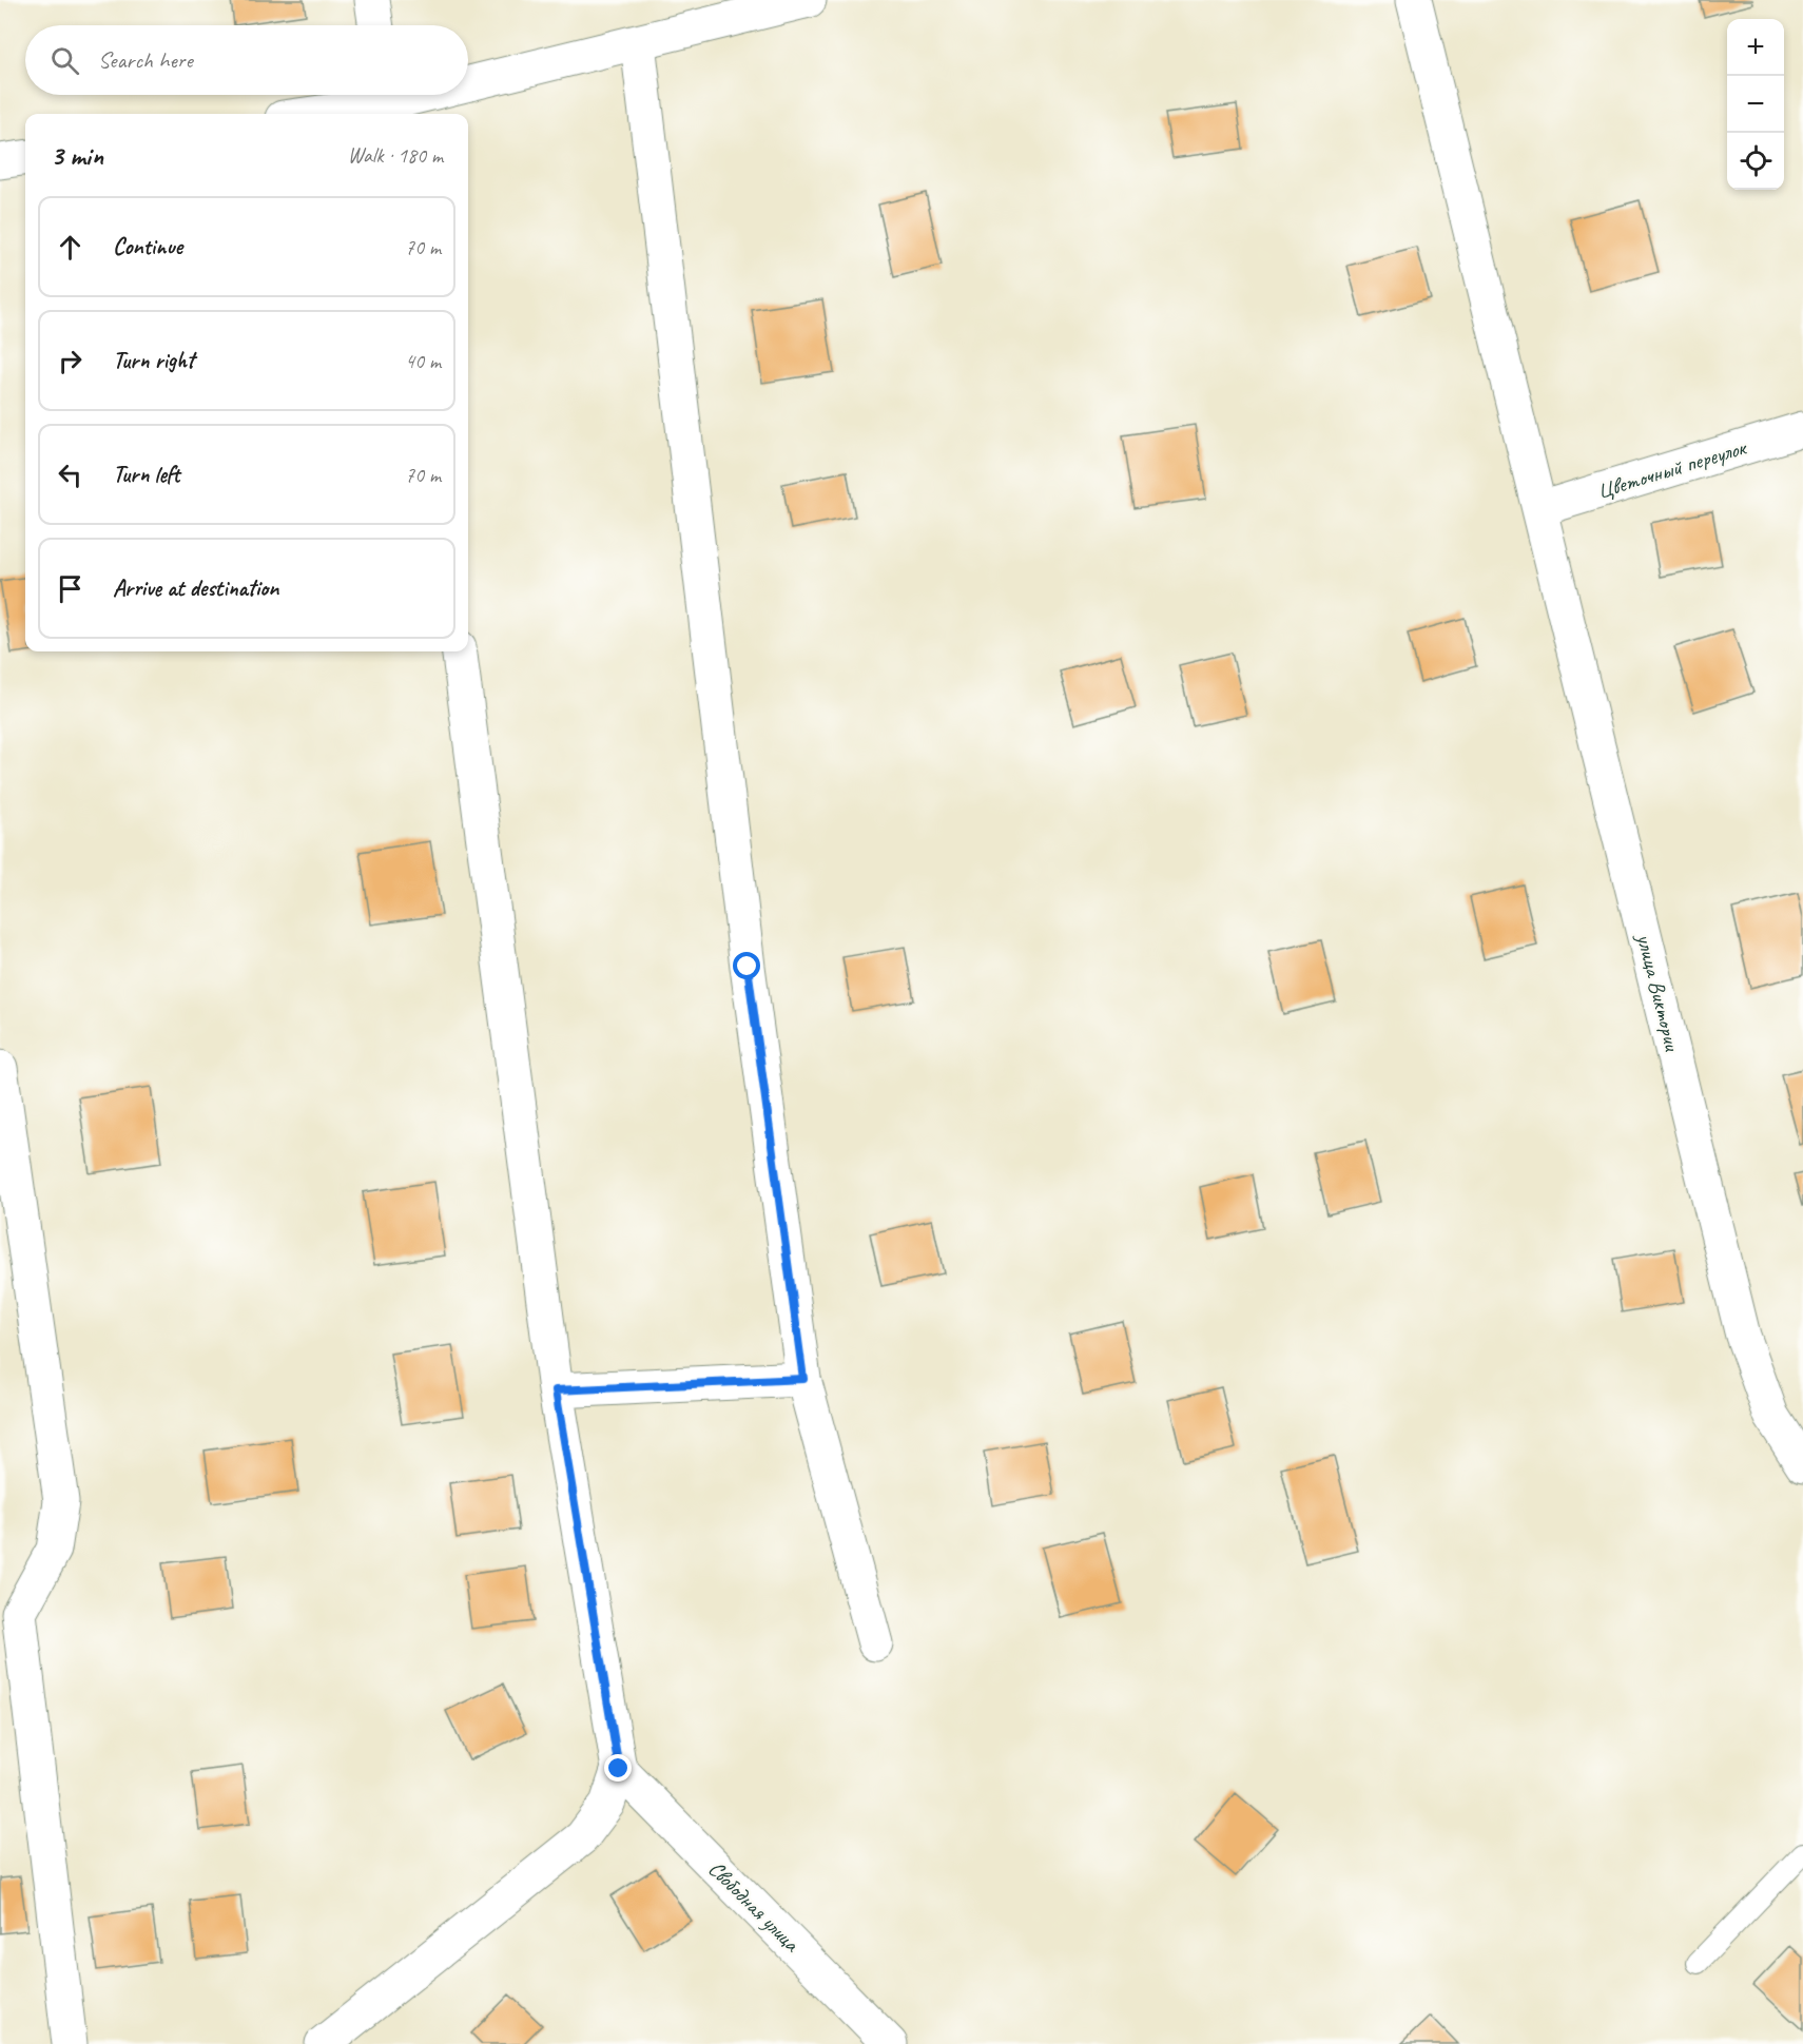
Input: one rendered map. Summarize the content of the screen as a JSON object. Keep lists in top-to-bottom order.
{
  "streets": {
    "street": ["Цветочный переулок", "улица Виктории", "Свободная улица"]
  },
  "crossings": [
    ["Цветочный переулок", "улица Виктории"]
  ],
  "page": {
    "map_buttons": ["+", "−"],
    "search": "Search here",
    "heading": ["3 min", "Walk · 180 m"],
    "list": [
      ["Continue", "70 m"],
      ["Turn right", "40 m"],
      ["Turn left", "70 m"],
      "Arrive at destination"
    ]
  }
}
